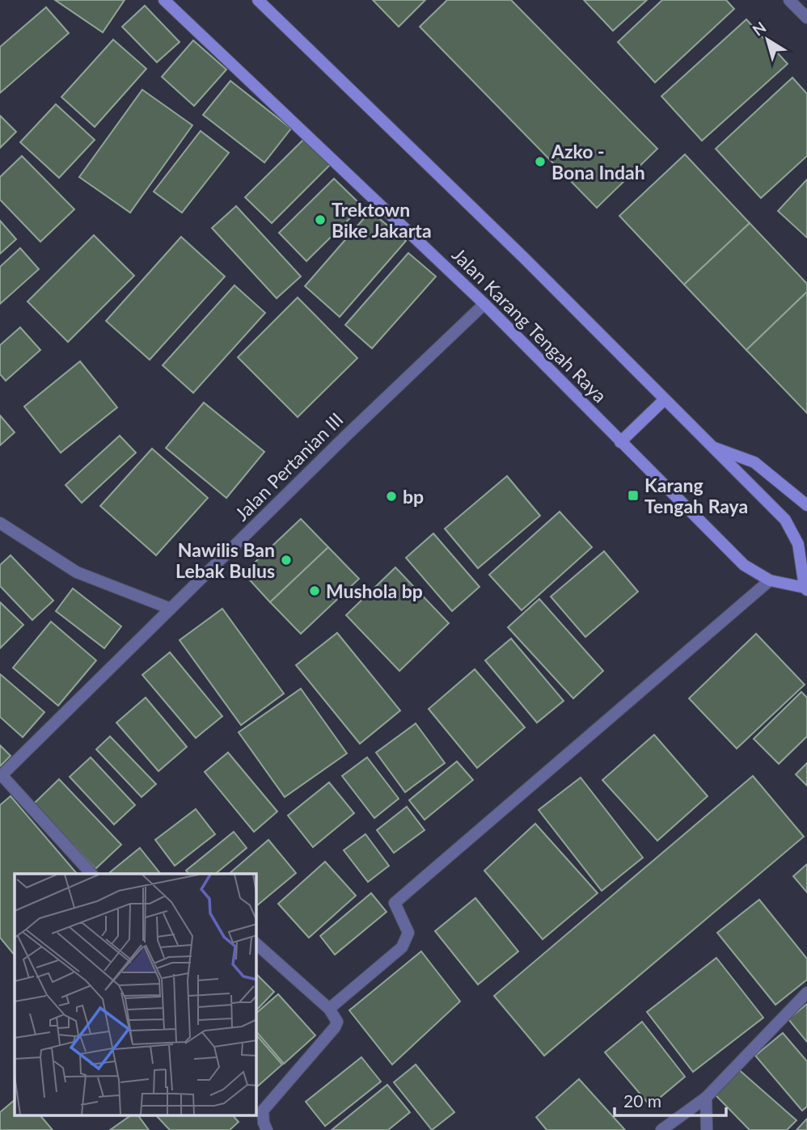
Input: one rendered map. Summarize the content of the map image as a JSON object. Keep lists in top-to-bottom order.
{
  "streets": {
    "main road": ["Jalan Karang Tengah Raya"],
    "street": ["Jalan Pertanian III"]
  },
  "crossings": [
    ["Jalan Karang Tengah Raya", "Jalan Pertanian III"]
  ],
  "places": {
    "other": [
      "Azko - Bona Indah",
      "Trektown Bike Jakarta",
      "bp",
      "Nawilis Ban Lebak Bulus",
      "Mushola bp"
    ],
    "transit": ["Karang Tengah Raya"]
  },
  "scale_bar": "20 m",
  "north": "top left"
}
